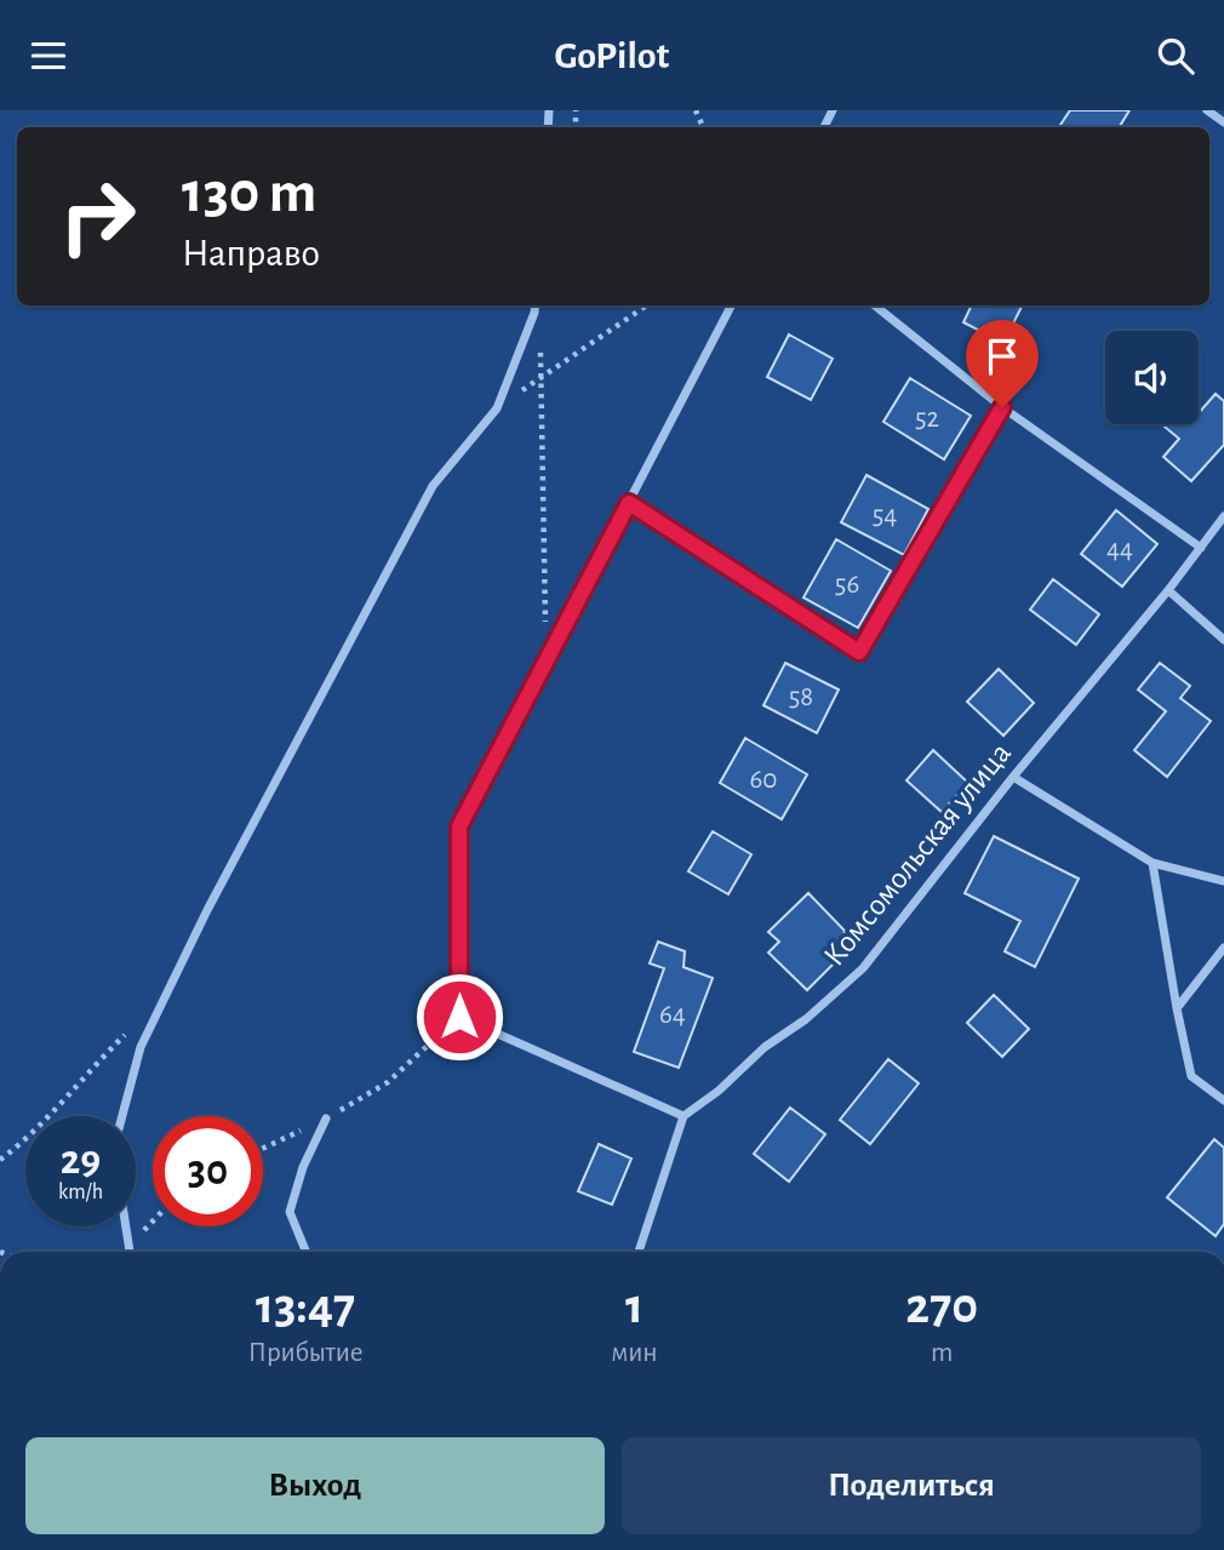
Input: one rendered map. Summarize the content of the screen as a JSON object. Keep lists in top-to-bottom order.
{
  "streets": {
    "street": ["Комсомольская улица"]
  },
  "house_numbers": [
    "52",
    "54",
    "44",
    "56",
    "58",
    "60",
    "64"
  ],
  "page": {
    "header": "GoPilot",
    "turn": ["130 m", "Направо"],
    "speed": "29 km/h",
    "limit": "30",
    "eta": [
      "13:47",
      "Прибытие",
      "1",
      "мин",
      "270",
      "m"
    ],
    "buttons": ["Выход", "Поделиться"]
  }
}
